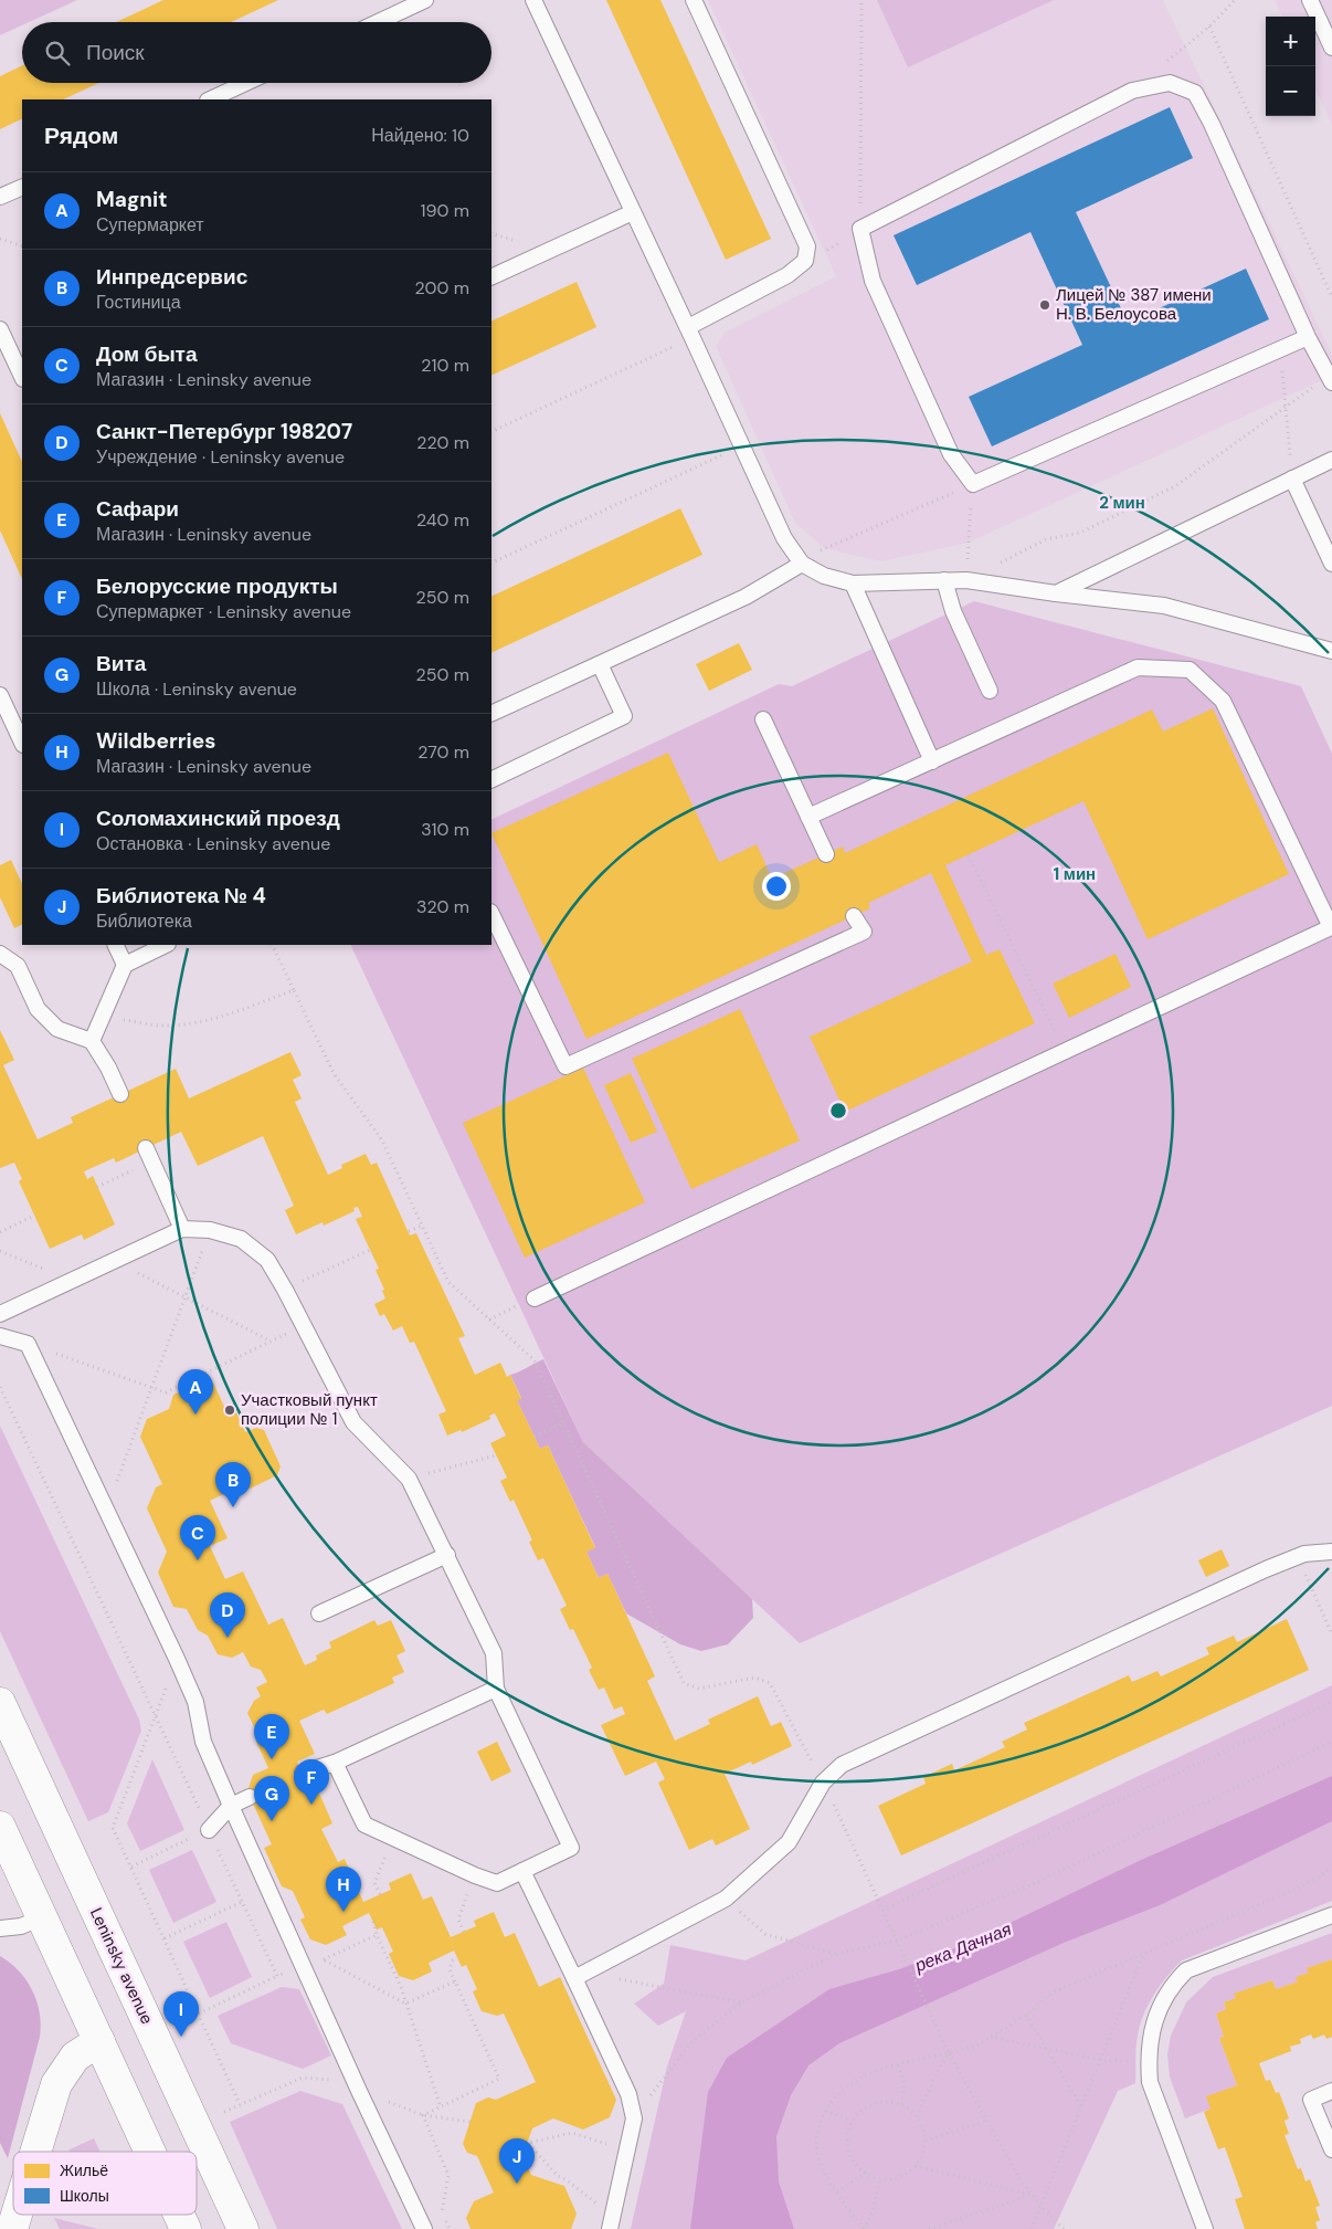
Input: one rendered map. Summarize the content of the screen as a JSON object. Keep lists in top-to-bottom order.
{
  "streets": {
    "main road": ["Leninsky avenue"]
  },
  "water": ["река Дачная"],
  "places": ["Лицей № 387 имени Н. В. Белоусова", "Участковый пункт полиции № 1"],
  "legend": ["Жильё", "Школы"],
  "page": {
    "map_buttons": ["+", "−"],
    "search": "Поиск",
    "heading": ["Рядом", "Найдено: 10"],
    "list": [
      {
        "mark": "A",
        "name": "Magnit",
        "note": "Супермаркет",
        "value": "190 m"
      },
      {
        "mark": "B",
        "name": "Инпредсервис",
        "note": "Гостиница",
        "value": "200 m"
      },
      {
        "mark": "C",
        "name": "Дом быта",
        "note": "Магазин · Leninsky avenue",
        "value": "210 m"
      },
      {
        "mark": "D",
        "name": "Санкт-Петербург 198207",
        "note": "Учреждение · Leninsky avenue",
        "value": "220 m"
      },
      {
        "mark": "E",
        "name": "Сафари",
        "note": "Магазин · Leninsky avenue",
        "value": "240 m"
      },
      {
        "mark": "F",
        "name": "Белорусские продукты",
        "note": "Супермаркет · Leninsky avenue",
        "value": "250 m"
      },
      {
        "mark": "G",
        "name": "Вита",
        "note": "Школа · Leninsky avenue",
        "value": "250 m"
      },
      {
        "mark": "H",
        "name": "Wildberries",
        "note": "Магазин · Leninsky avenue",
        "value": "270 m"
      },
      {
        "mark": "I",
        "name": "Соломахинский проезд",
        "note": "Остановка · Leninsky avenue",
        "value": "310 m"
      },
      {
        "mark": "J",
        "name": "Библиотека № 4",
        "note": "Библиотека",
        "value": "320 m"
      }
    ],
    "pins": [
      "A",
      "B",
      "C",
      "D",
      "E",
      "F",
      "G",
      "H",
      "I",
      "J"
    ]
  },
  "rings": ["2 мин", "1 мин"]
}
